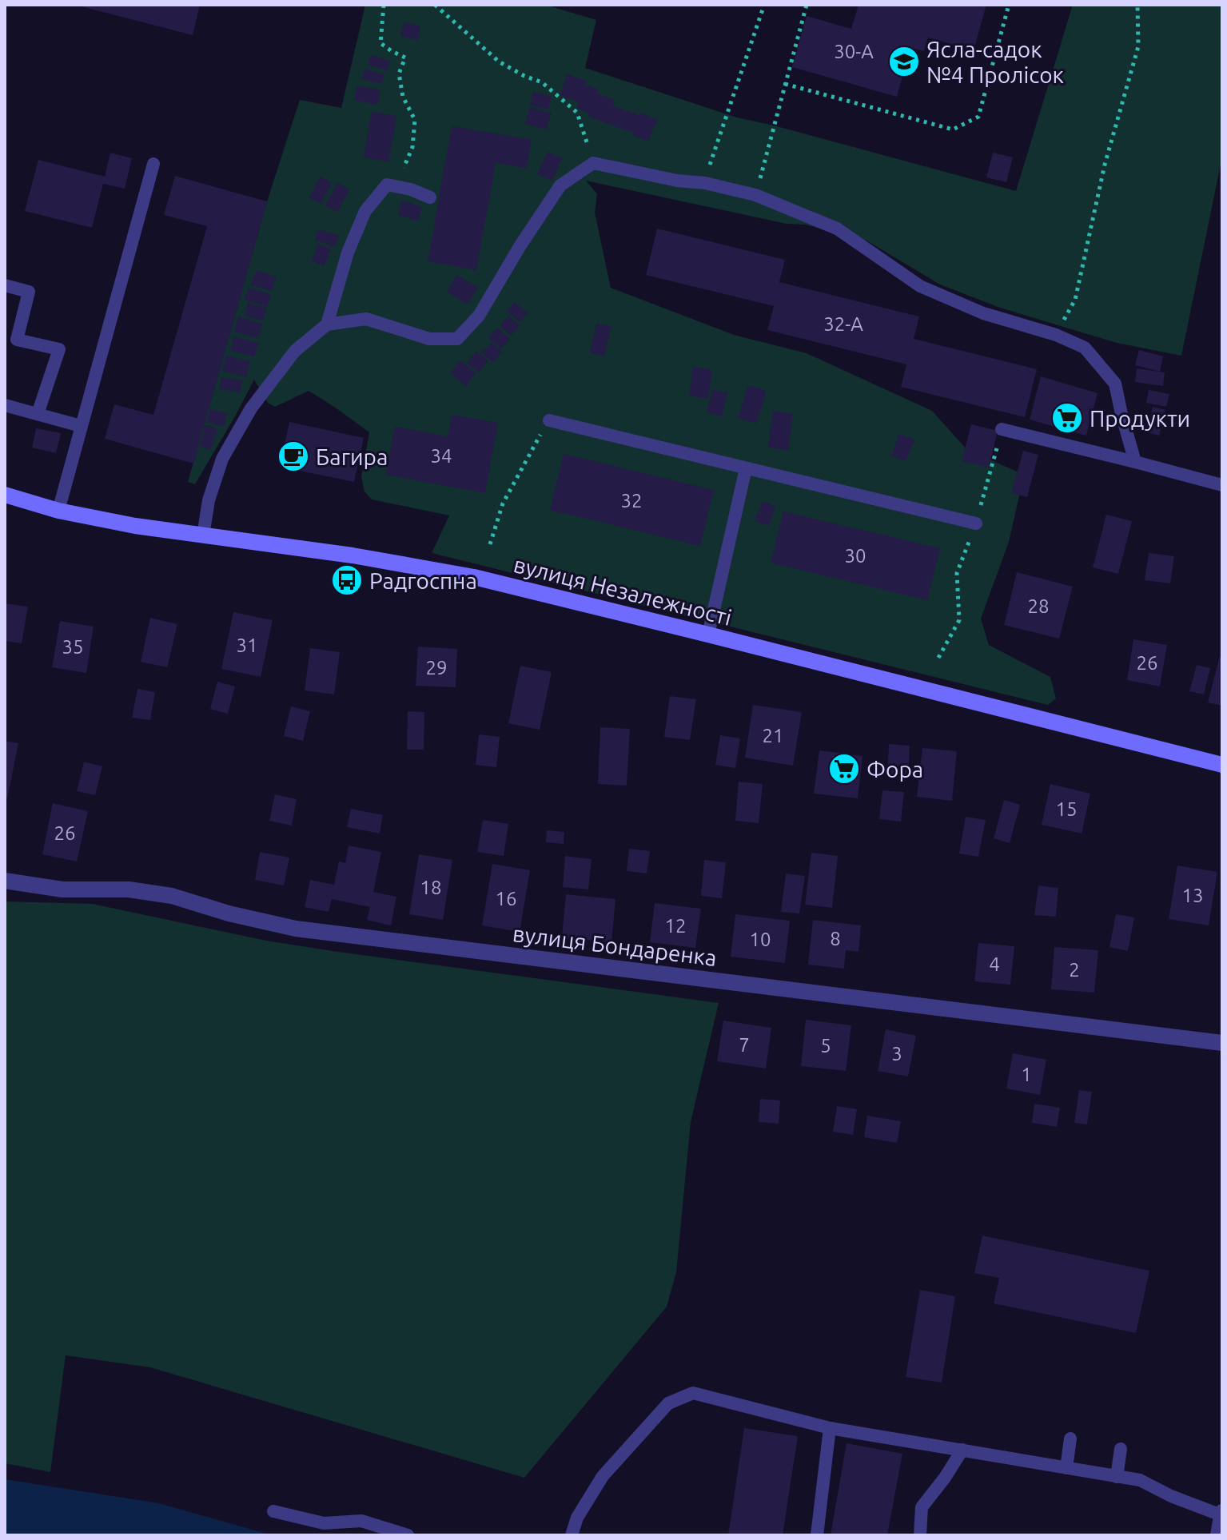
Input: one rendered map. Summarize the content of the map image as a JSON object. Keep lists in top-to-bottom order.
{
  "streets": {
    "main road": ["вулиця Незалежності"],
    "street": ["вулиця Бондаренка"]
  },
  "places": {
    "school or university": ["Ясла-садок №4 Пролісок"],
    "supermarket": ["Продукти", "Фора"],
    "cafe": ["Багира"],
    "bus stop": ["Радгоспна"]
  },
  "house_numbers": [
    "30-А",
    "32-А",
    "34",
    "32",
    "30",
    "28",
    "31",
    "35",
    "26",
    "29",
    "21",
    "15",
    "26",
    "18",
    "13",
    "16",
    "12",
    "8",
    "10",
    "4",
    "2",
    "7",
    "5",
    "3",
    "1"
  ]
}
